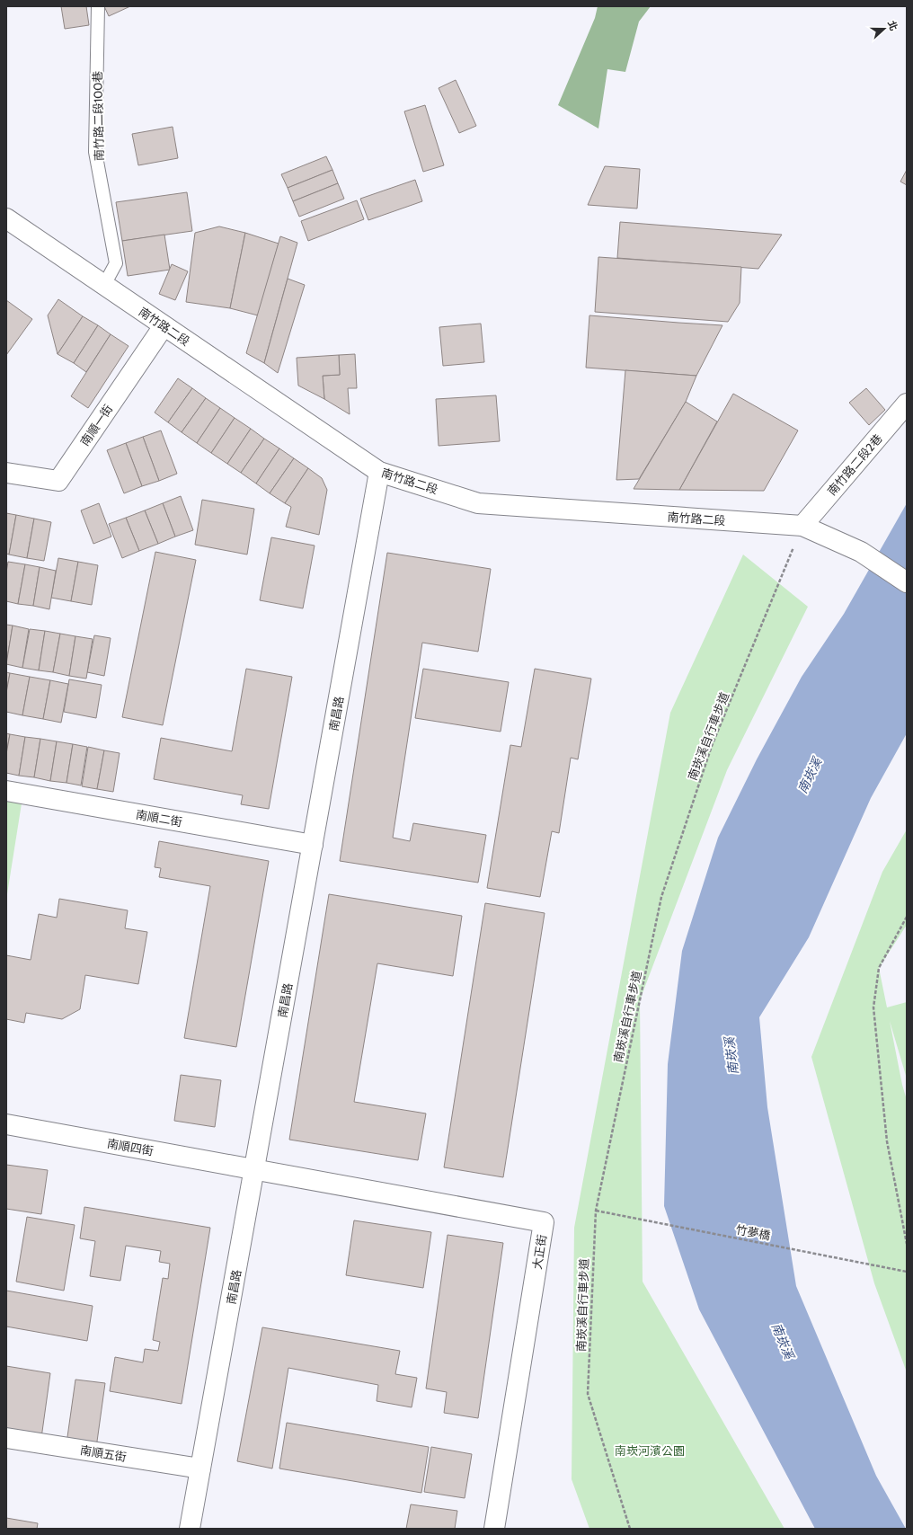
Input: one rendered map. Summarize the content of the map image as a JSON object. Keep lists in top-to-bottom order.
{
  "streets": {
    "street": [
      "南竹路二段",
      "南順一街",
      "南竹路二段2巷",
      "南昌路",
      "南順二街",
      "南順四街",
      "大正街",
      "南順五街"
    ],
    "lane": ["南竹路二段100巷"],
    "path": ["南崁溪自行車步道", "竹夢橋"]
  },
  "crossings": [
    ["南竹路二段100巷", "南竹路二段"],
    ["南竹路二段", "南順一街"],
    ["南竹路二段", "南竹路二段2巷"],
    ["南竹路二段", "南昌路"],
    ["南竹路二段", "南崁溪自行車步道"],
    ["南竹路二段2巷", "南崁溪自行車步道"],
    ["南昌路", "南順二街"],
    ["南昌路", "南順四街"],
    ["南昌路", "大正街"],
    ["南昌路", "南順五街"],
    ["南崁溪自行車步道", "竹夢橋"],
    ["南順四街", "大正街"]
  ],
  "water": ["南崁溪"],
  "parks": ["南崁河濱公園"],
  "north": "right"
}
